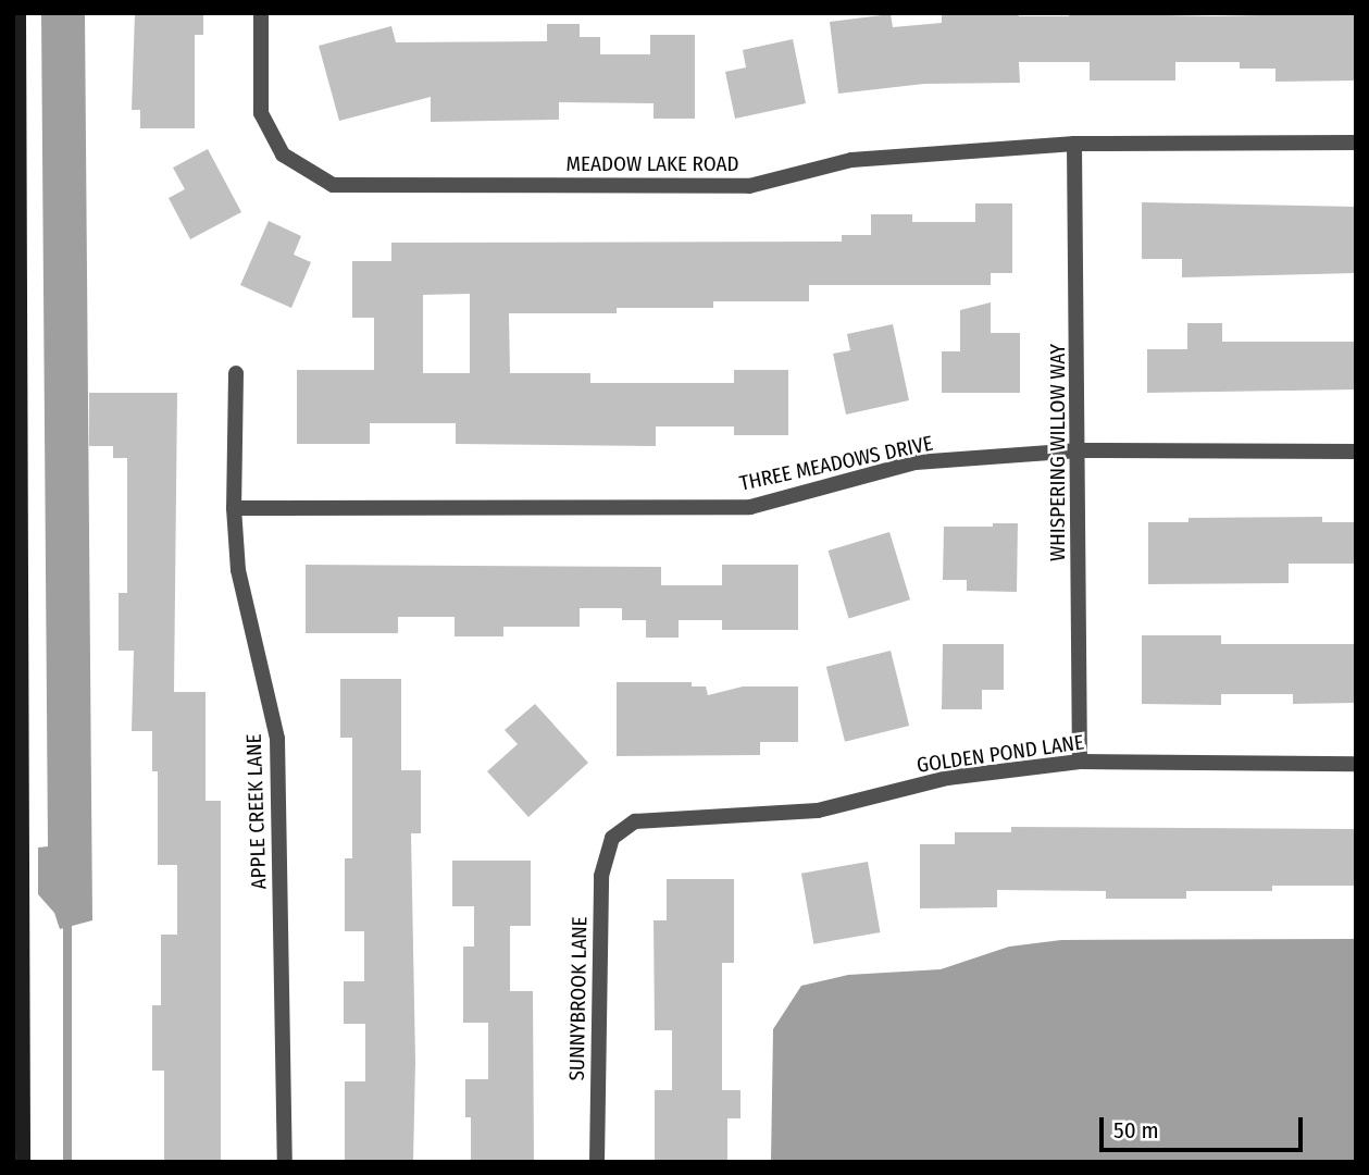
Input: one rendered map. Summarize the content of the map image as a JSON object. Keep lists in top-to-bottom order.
{
  "streets": {
    "street": [
      "MEADOW LAKE ROAD",
      "WHISPERING WILLOW WAY",
      "THREE MEADOWS DRIVE",
      "GOLDEN POND LANE",
      "APPLE CREEK LANE",
      "SUNNYBROOK LANE"
    ]
  },
  "crossings": [
    ["MEADOW LAKE ROAD", "WHISPERING WILLOW WAY"],
    ["WHISPERING WILLOW WAY", "THREE MEADOWS DRIVE"],
    ["WHISPERING WILLOW WAY", "GOLDEN POND LANE"],
    ["THREE MEADOWS DRIVE", "APPLE CREEK LANE"],
    ["GOLDEN POND LANE", "SUNNYBROOK LANE"]
  ],
  "scale_bar": "50 m"
}
